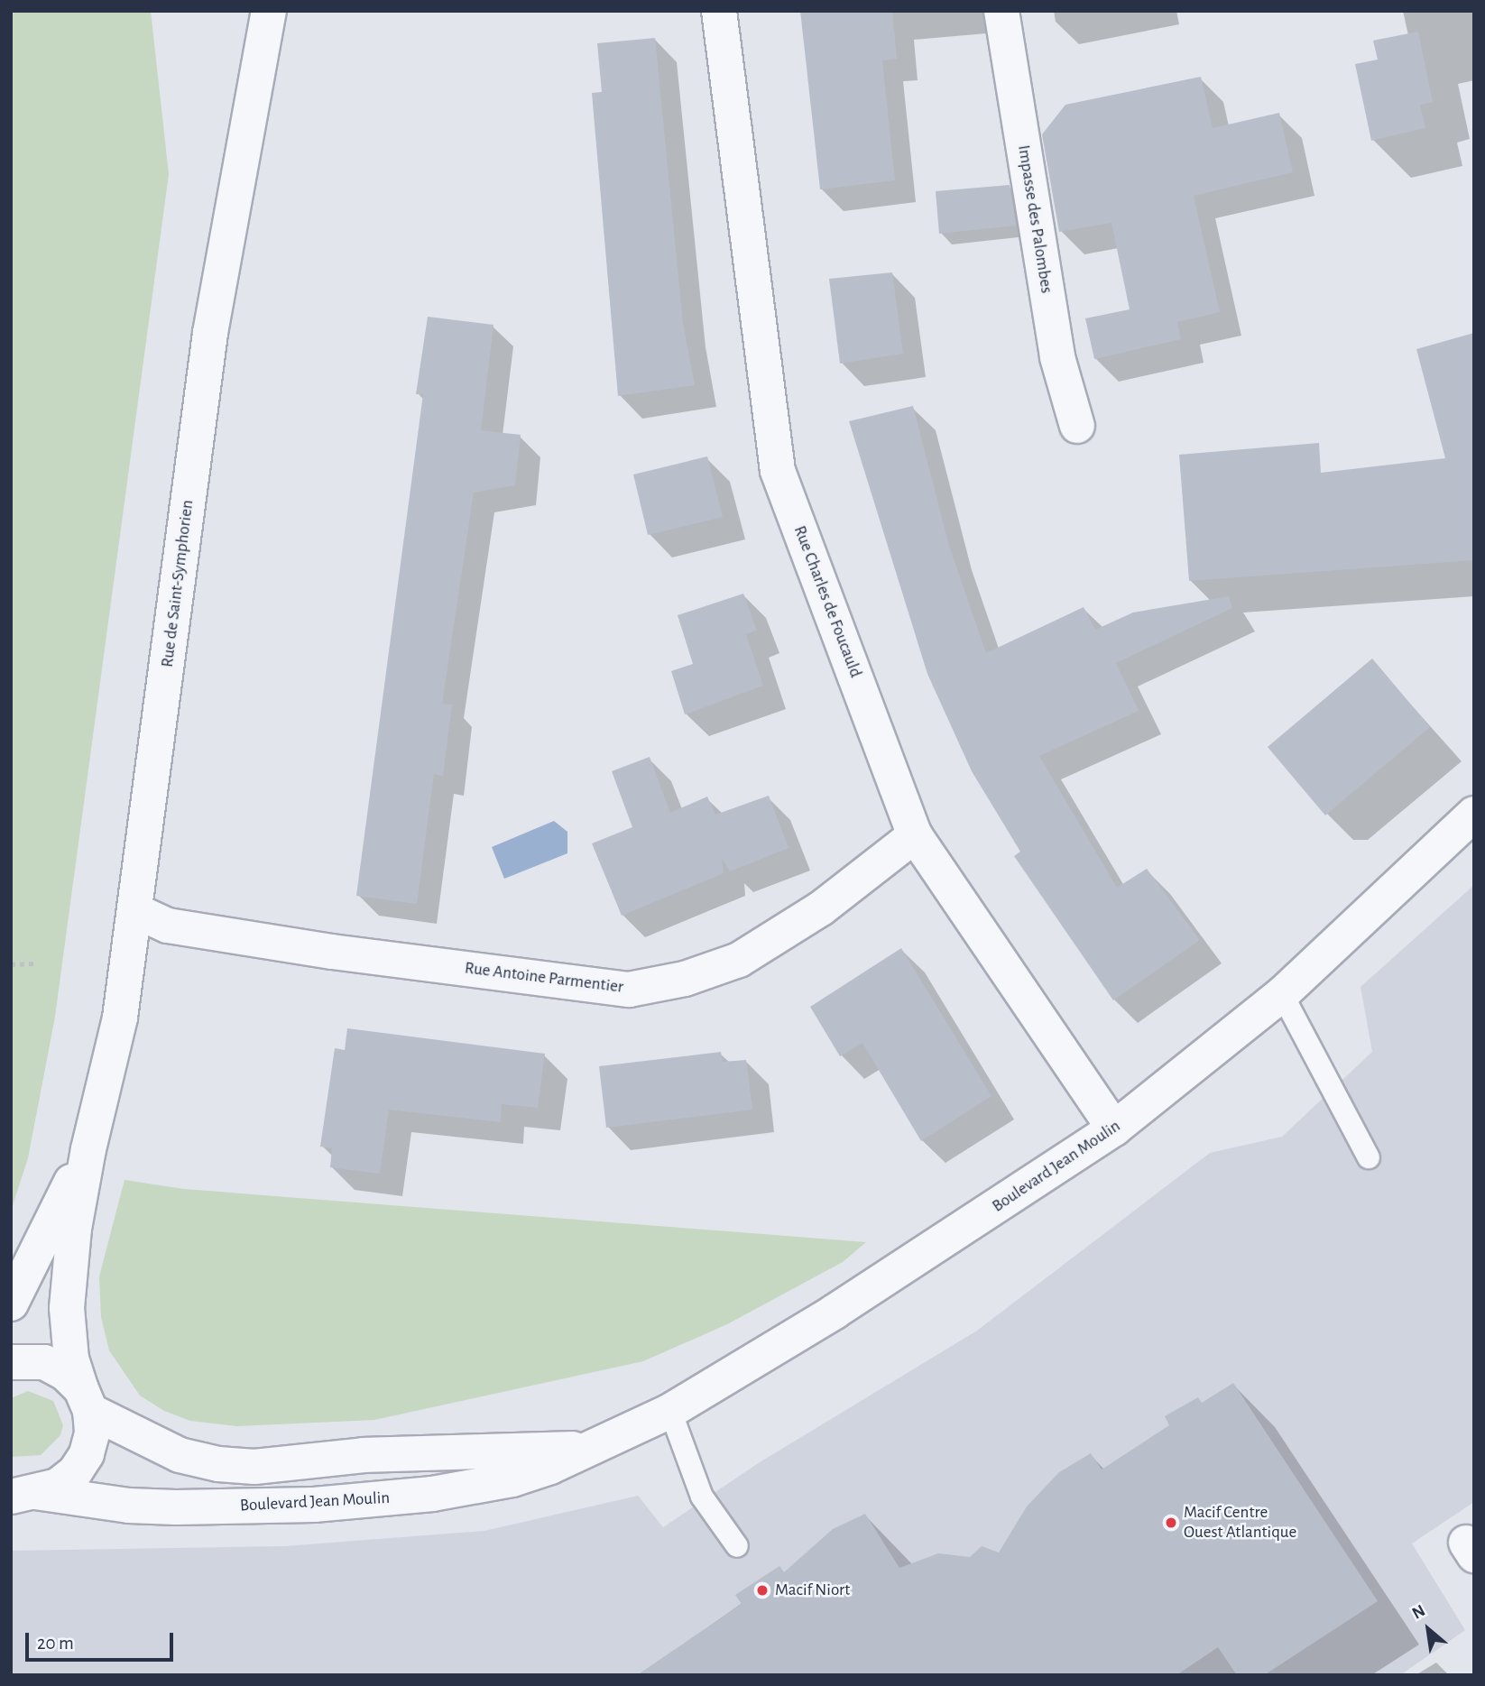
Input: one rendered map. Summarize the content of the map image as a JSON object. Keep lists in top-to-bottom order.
{
  "streets": {
    "street": [
      "Impasse des Palombes",
      "Rue de Saint-Symphorien",
      "Rue Charles de Foucauld",
      "Rue Antoine Parmentier",
      "Boulevard Jean Moulin"
    ]
  },
  "crossings": [
    ["Rue de Saint-Symphorien", "Rue Antoine Parmentier"],
    ["Rue de Saint-Symphorien", "Boulevard Jean Moulin"],
    ["Rue Charles de Foucauld", "Rue Antoine Parmentier"],
    ["Rue Charles de Foucauld", "Boulevard Jean Moulin"]
  ],
  "places": ["Macif Centre Ouest Atlantique", "Macif Niort"],
  "scale_bar": "20 m",
  "north": "top left"
}
